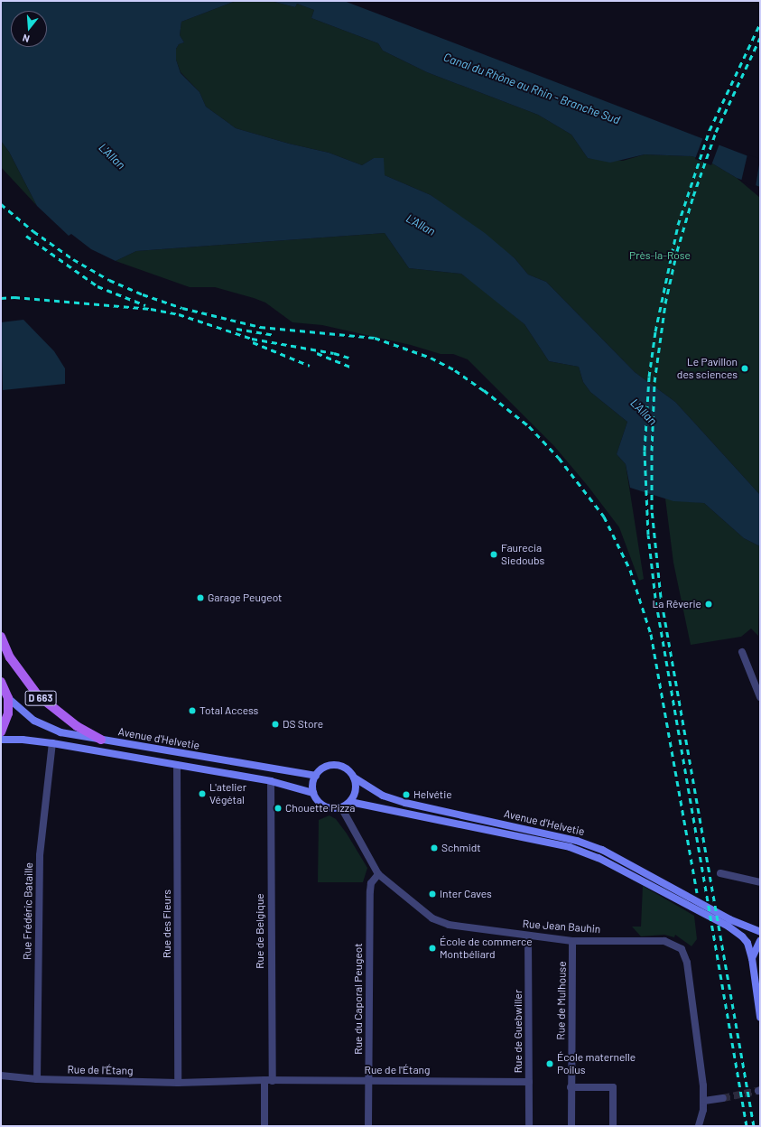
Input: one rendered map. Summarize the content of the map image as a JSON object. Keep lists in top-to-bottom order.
{
  "streets": {
    "main road": ["D 663", "Avenue d'Helvetie"],
    "street": [
      "Rue Frédéric Bataille",
      "Rue des Fleurs",
      "Rue Jean Bauhin",
      "Rue de Belgique",
      "Rue du Caporal Peugeot",
      "Rue de Mulhouse",
      "Rue de Guebwiller",
      "Rue de l'Étang"
    ]
  },
  "crossings": [
    ["D 663", "Avenue d'Helvetie"],
    ["Avenue d'Helvetie", "Rue Frédéric Bataille"],
    ["Avenue d'Helvetie", "Rue des Fleurs"],
    ["Avenue d'Helvetie", "Rue Jean Bauhin"],
    ["Avenue d'Helvetie", "Rue de Belgique"],
    ["Rue Frédéric Bataille", "Rue de l'Étang"],
    ["Rue des Fleurs", "Rue de l'Étang"],
    ["Rue Jean Bauhin", "Rue du Caporal Peugeot"],
    ["Rue Jean Bauhin", "Rue de Mulhouse"],
    ["Rue Jean Bauhin", "Rue de Guebwiller"],
    ["Rue de Belgique", "Rue de l'Étang"],
    ["Rue du Caporal Peugeot", "Rue de l'Étang"],
    ["Rue de Guebwiller", "Rue de l'Étang"]
  ],
  "water": ["Canal du Rhône au Rhin - Branche Sud", "L'Allan"],
  "parks": ["Près-la-Rose"],
  "places": [
    "Le Pavillon des sciences",
    "Faurecia Siedoubs",
    "Garage Peugeot",
    "La Rêverie",
    "Total Access",
    "DS Store",
    "L'atelier Végétal",
    "Helvétie",
    "Chouette Pizza",
    "Schmidt",
    "Inter Caves",
    "École de commerce Montbéliard",
    "École maternelle Poilus"
  ],
  "north": "bottom"
}
